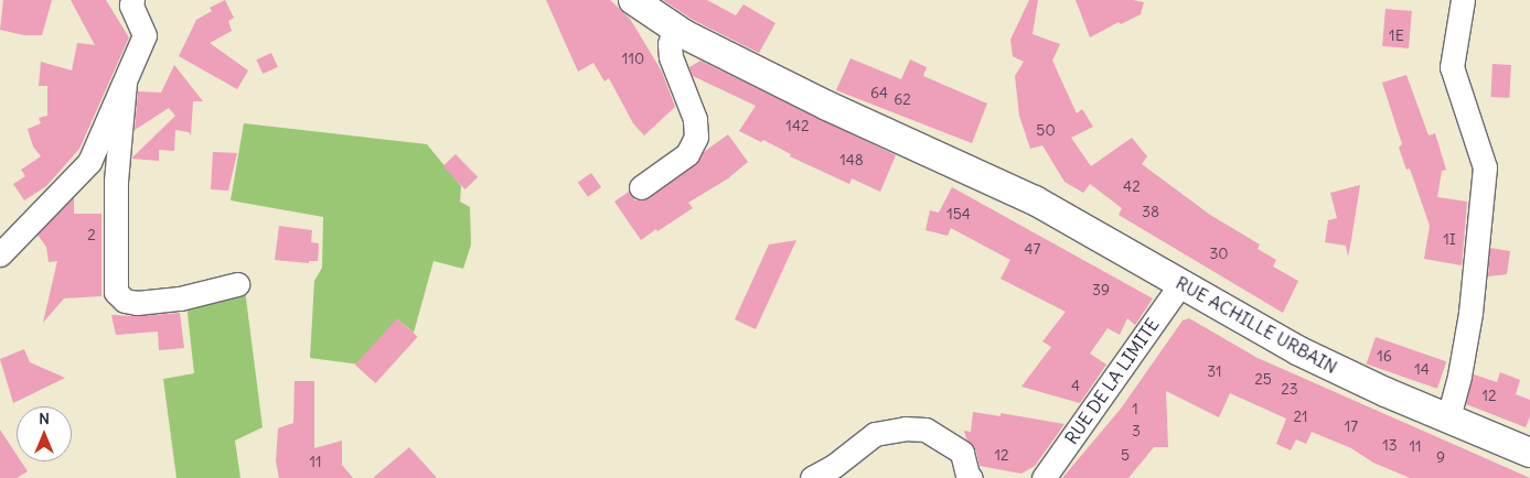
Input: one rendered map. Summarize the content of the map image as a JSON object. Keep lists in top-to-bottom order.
{
  "streets": {
    "street": ["RUE ACHILLE URBAIN", "RUE DE LA LIMITE"]
  },
  "crossings": [
    ["RUE ACHILLE URBAIN", "RUE DE LA LIMITE"]
  ],
  "house_numbers": [
    "1E",
    "110",
    "64",
    "62",
    "142",
    "50",
    "148",
    "42",
    "38",
    "154",
    "2",
    "1I",
    "47",
    "30",
    "39",
    "16",
    "14",
    "31",
    "25",
    "4",
    "23",
    "12",
    "1",
    "21",
    "17",
    "3",
    "13",
    "11",
    "12",
    "5",
    "9",
    "11"
  ],
  "north": "top"
}
